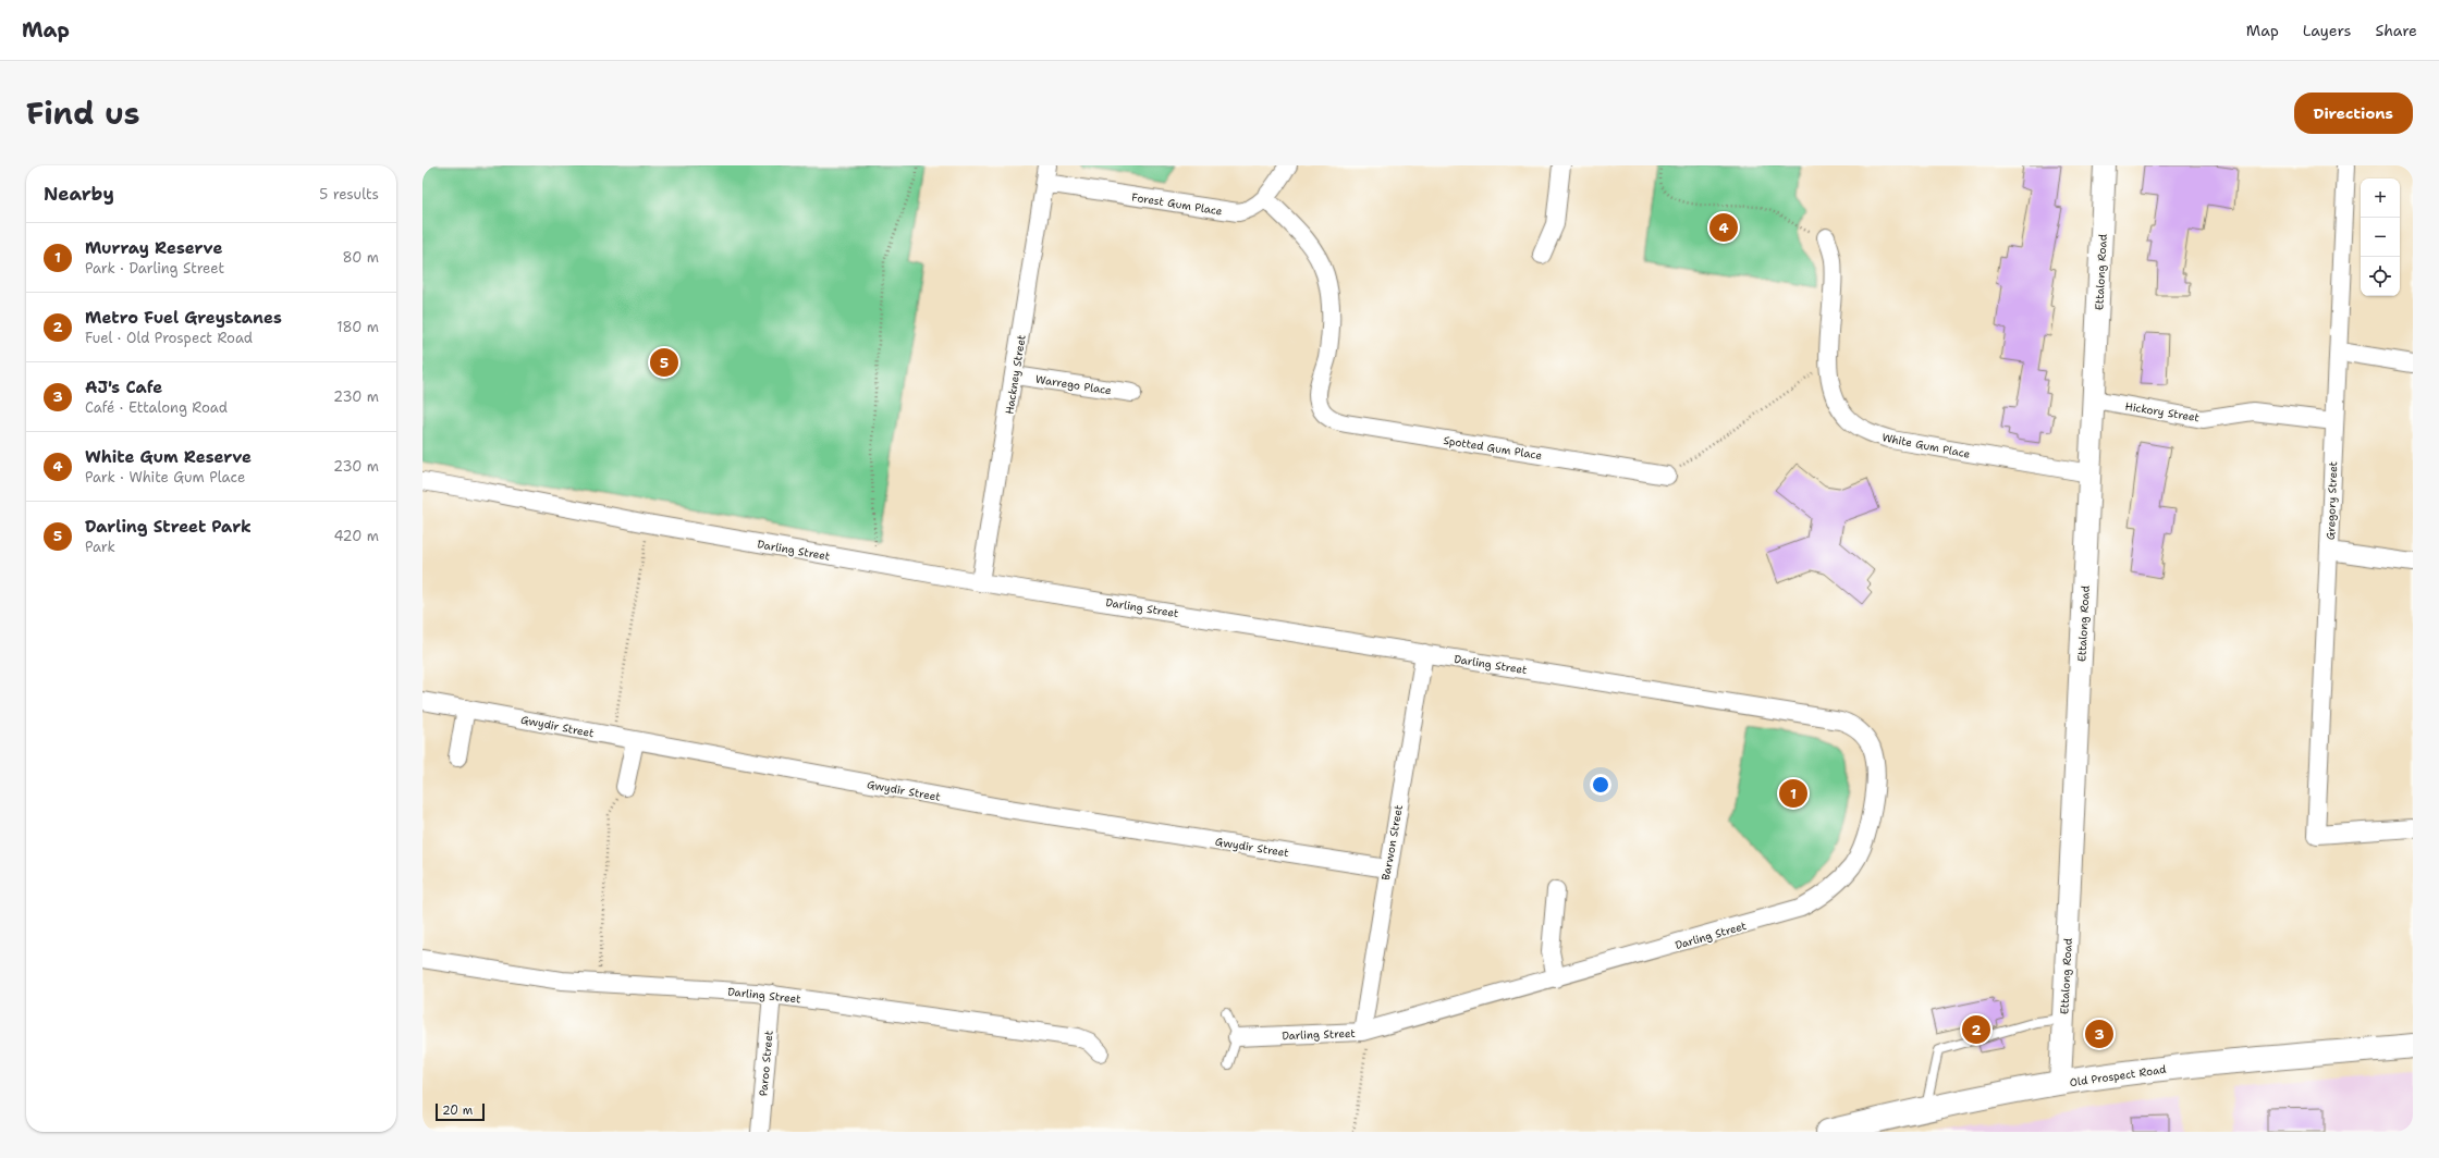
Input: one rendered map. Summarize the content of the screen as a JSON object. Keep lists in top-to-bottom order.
{
  "streets": {
    "main road": ["Old Prospect Road"],
    "street": [
      "Forest Gum Place",
      "Ettalong Road",
      "Hackney Street",
      "Warrego Place",
      "Hickory Street",
      "White Gum Place",
      "Spotted Gum Place",
      "Gregory Street",
      "Darling Street",
      "Gwydir Street",
      "Barwon Street",
      "Paroo Street"
    ]
  },
  "crossings": [
    ["Forest Gum Place", "Hackney Street"],
    ["Forest Gum Place", "Spotted Gum Place"],
    ["Ettalong Road", "Hickory Street"],
    ["Ettalong Road", "White Gum Place"],
    ["Ettalong Road", "Old Prospect Road"],
    ["Hackney Street", "Warrego Place"],
    ["Hackney Street", "Darling Street"],
    ["Hickory Street", "Gregory Street"],
    ["Darling Street", "Barwon Street"],
    ["Darling Street", "Paroo Street"],
    ["Gwydir Street", "Barwon Street"]
  ],
  "scale_bar": "20 m",
  "page": {
    "header": "Map",
    "nav": ["Map", "Layers", "Share"],
    "title": "Find us",
    "buttons": "Directions",
    "heading": ["Nearby", "5 results"],
    "map_buttons": ["+", "−"],
    "pins": [
      "4",
      "5",
      "1",
      "2",
      "3"
    ],
    "list": [
      {
        "mark": "1",
        "name": "Murray Reserve",
        "note": "Park · Darling Street",
        "value": "80 m"
      },
      {
        "mark": "2",
        "name": "Metro Fuel Greystanes",
        "note": "Fuel · Old Prospect Road",
        "value": "180 m"
      },
      {
        "mark": "3",
        "name": "AJ's Cafe",
        "note": "Café · Ettalong Road",
        "value": "230 m"
      },
      {
        "mark": "4",
        "name": "White Gum Reserve",
        "note": "Park · White Gum Place",
        "value": "230 m"
      },
      {
        "mark": "5",
        "name": "Darling Street Park",
        "note": "Park",
        "value": "420 m"
      }
    ],
    "scale": "20 m"
  }
}
